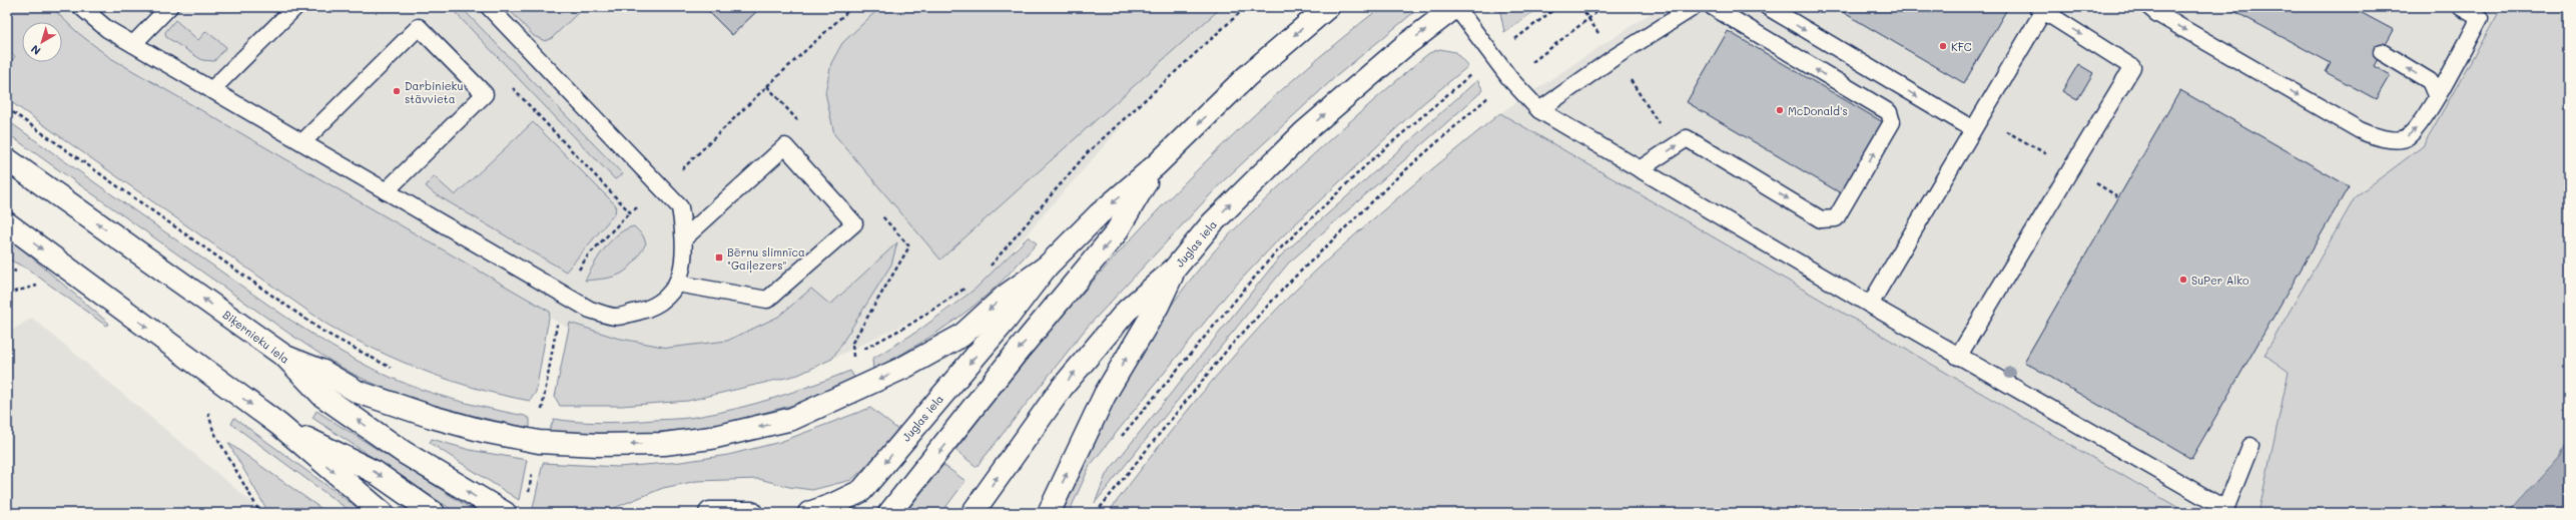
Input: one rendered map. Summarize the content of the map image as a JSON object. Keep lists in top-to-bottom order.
{
  "streets": {
    "main road": ["Juglas iela", "Biķernieku iela"]
  },
  "places": {
    "other": [
      "KFC",
      "Darbinieku stāvvieta",
      "McDonald's",
      "SuPer Alko"
    ],
    "transit": ["Bērnu slimnīca \"Gaiļezers\""]
  },
  "north": "bottom left"
}
